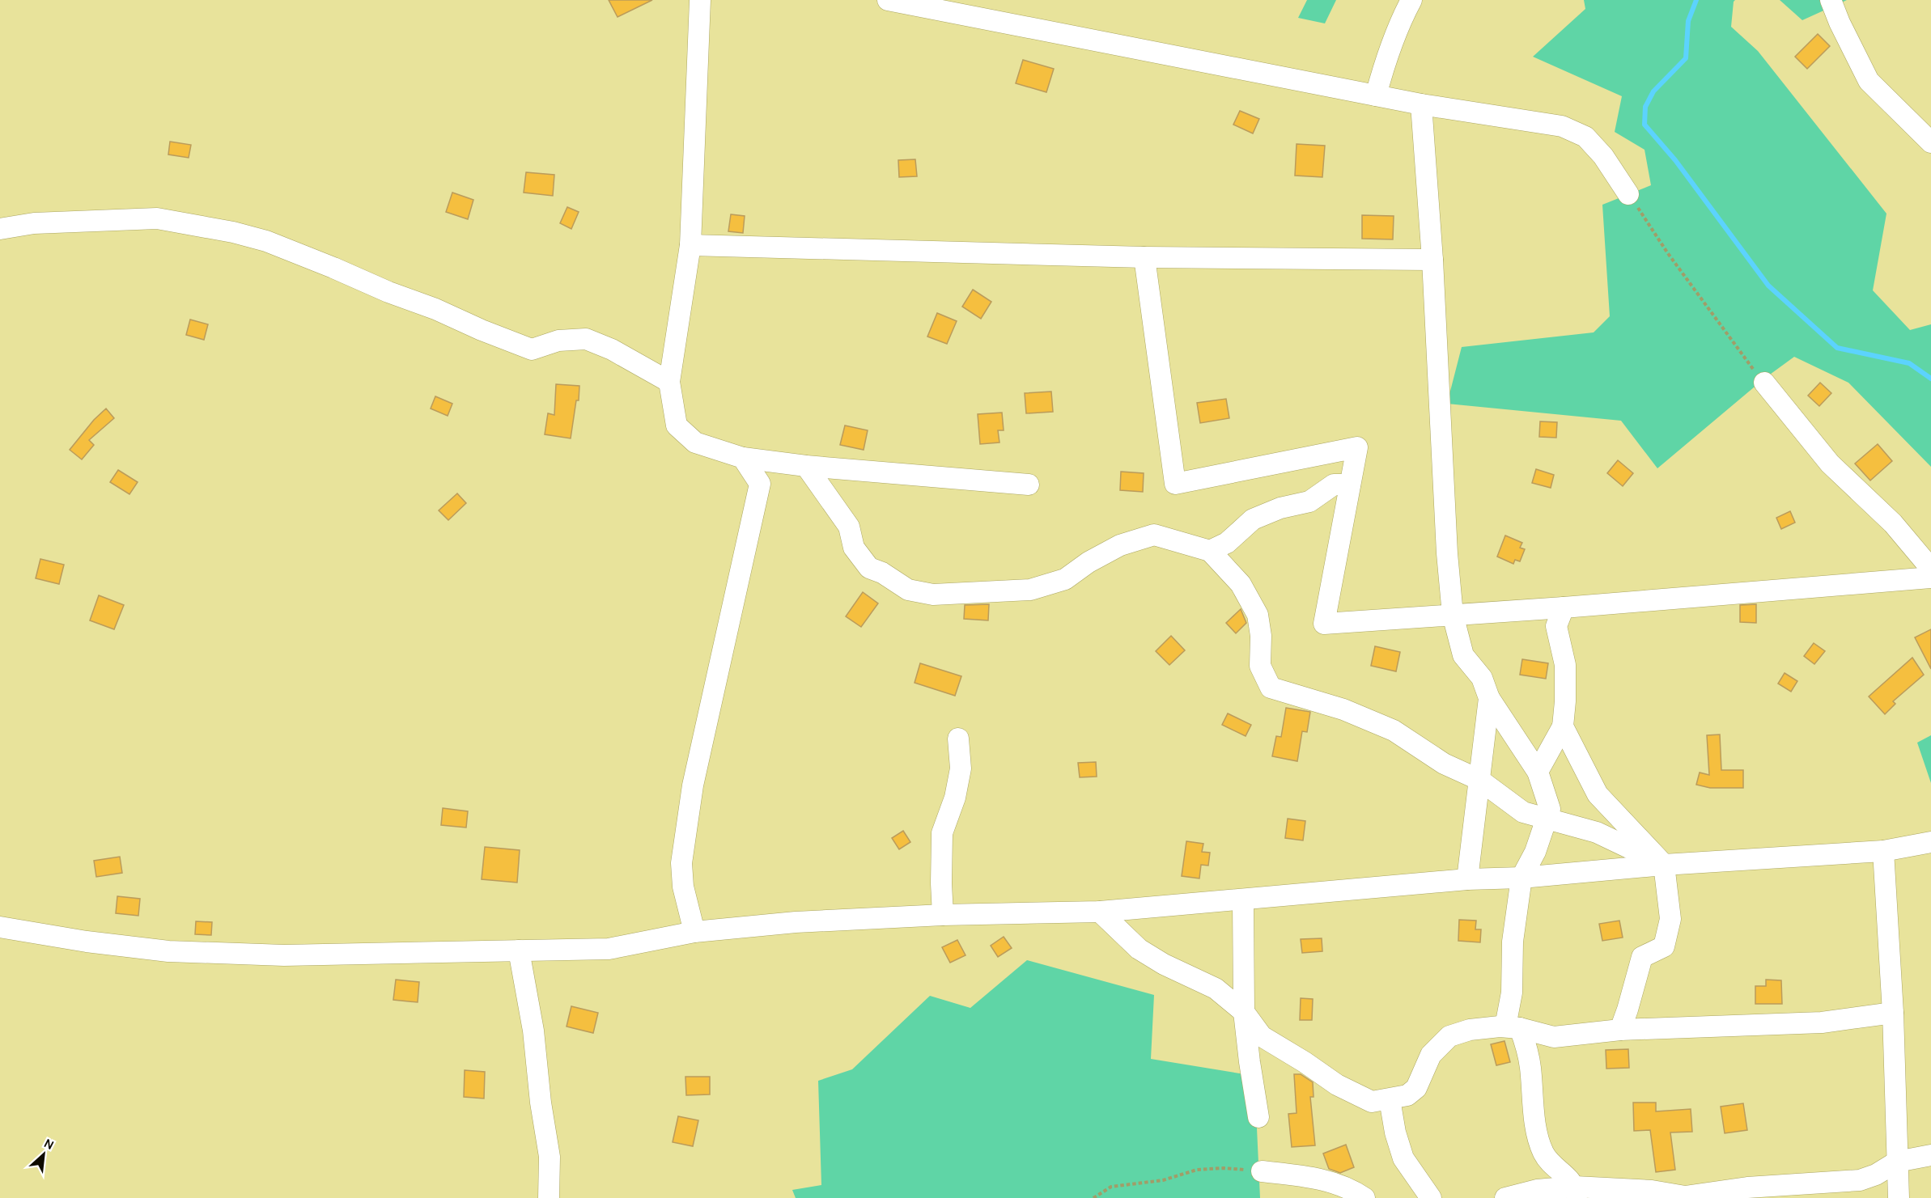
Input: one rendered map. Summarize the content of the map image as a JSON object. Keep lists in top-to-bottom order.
{
  "north": "top right"
}
